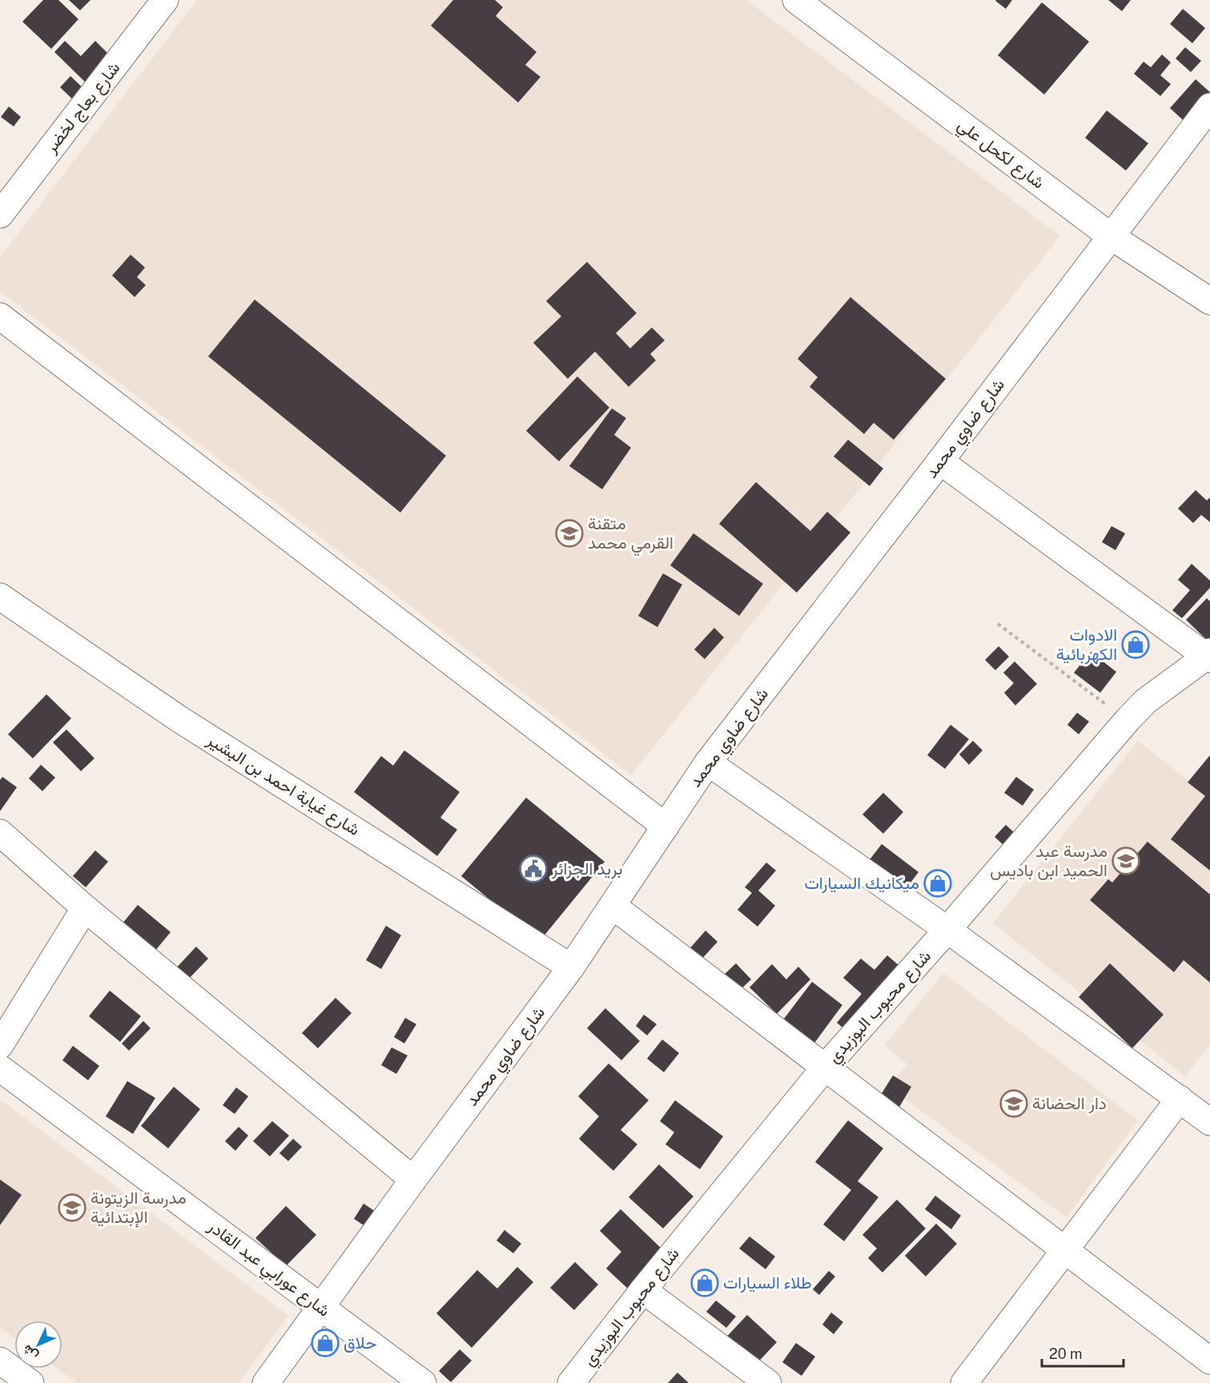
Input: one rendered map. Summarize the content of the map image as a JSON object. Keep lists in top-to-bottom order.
{
  "streets": {
    "street": [
      "شارع بعاج لخضر",
      "شارع لكحل علي",
      "شارع ضاوي محمد",
      "شارع غيابة احمد بن البشير",
      "شارع محبوب البوزيدي",
      "شارع عورابي عبد القادر"
    ]
  },
  "crossings": [
    ["شارع لكحل علي", "شارع ضاوي محمد"],
    ["شارع ضاوي محمد", "شارع غيابة احمد بن البشير"],
    ["شارع ضاوي محمد", "شارع عورابي عبد القادر"]
  ],
  "places": {
    "school or university": [
      "متقنة القرمي محمد",
      "مدرسة عبد الحميد ابن باديس",
      "دار الحضانة",
      "مدرسة الزيتونة الإبتدائية"
    ],
    "shop": [
      "الادوات الكهربائية",
      "ميكانيك السيارات",
      "طلاء السيارات",
      "حلاق"
    ],
    "public building": ["بريد الجزائر"]
  },
  "scale_bar": "20 m",
  "north": "bottom left"
}
